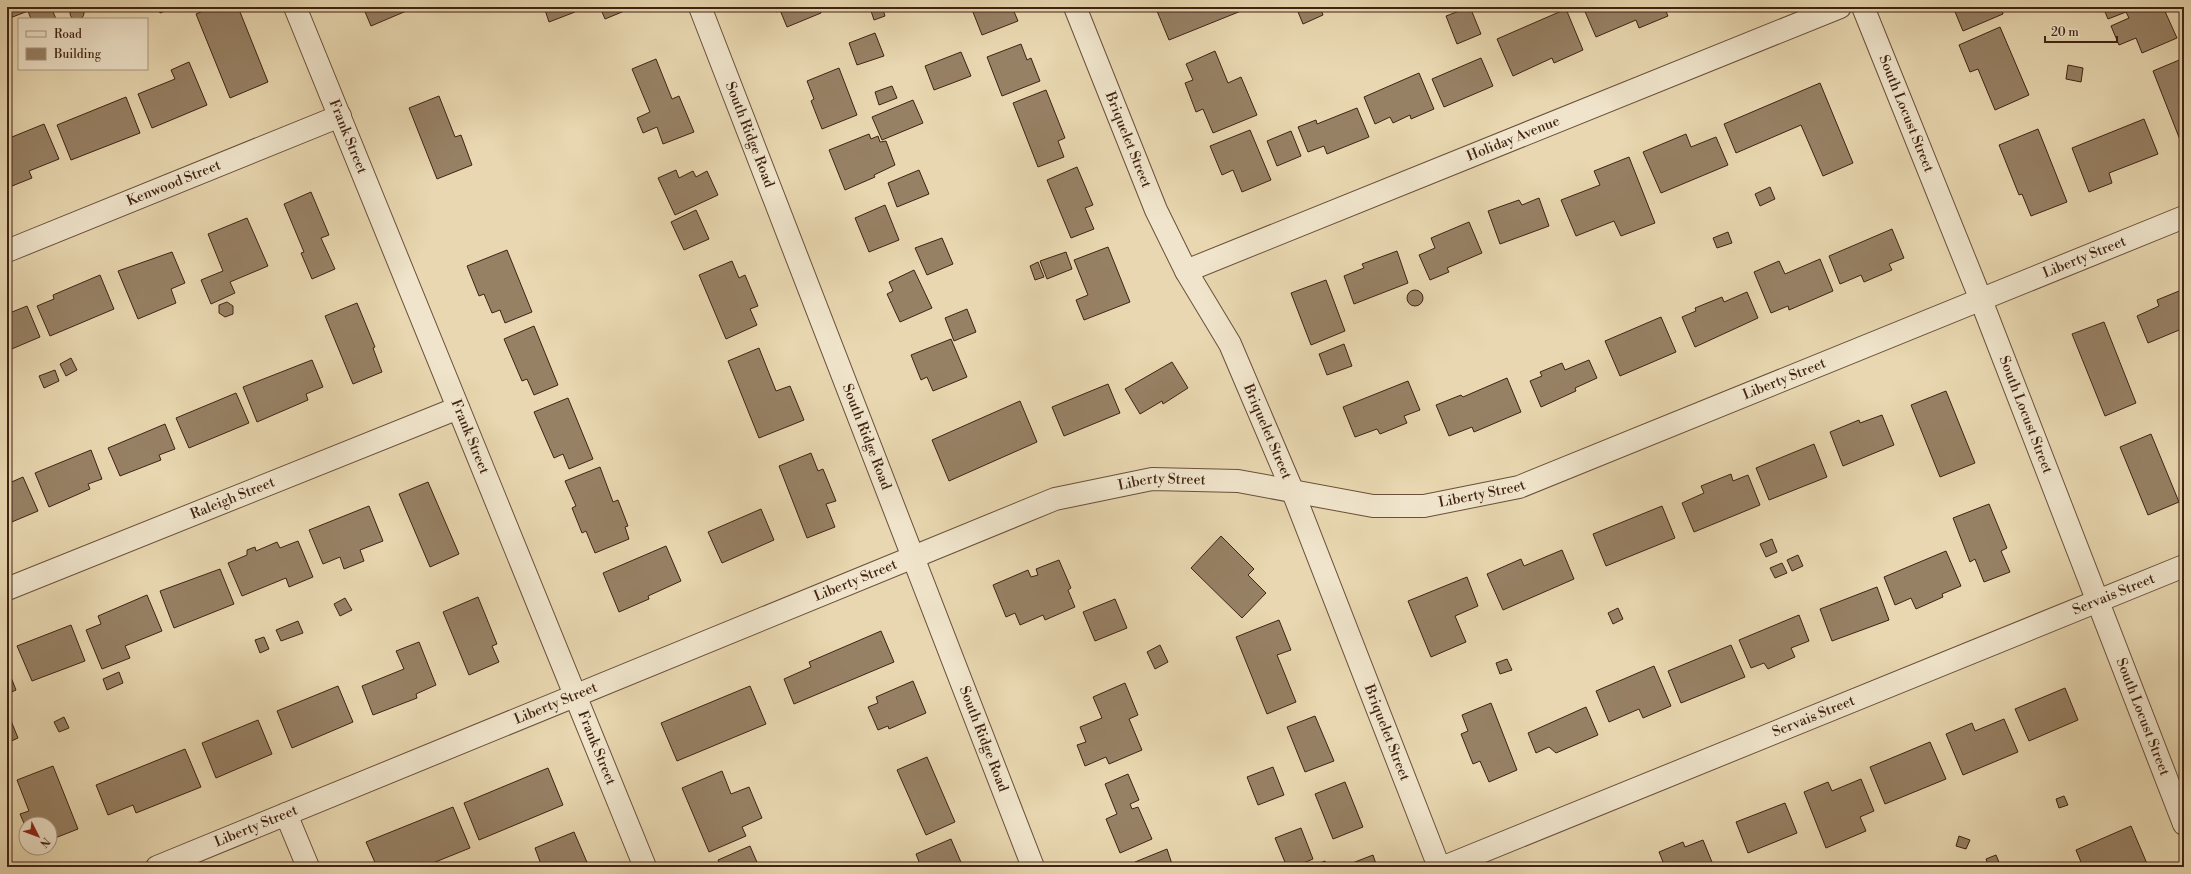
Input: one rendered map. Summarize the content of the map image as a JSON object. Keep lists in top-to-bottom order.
{
  "streets": {
    "street": [
      "South Locust Street",
      "South Ridge Road",
      "Frank Street",
      "Holiday Avenue",
      "Briquelet Street",
      "Kenwood Street",
      "Liberty Street",
      "Raleigh Street",
      "Servais Street"
    ]
  },
  "crossings": [
    ["South Locust Street", "Liberty Street"],
    ["South Locust Street", "Servais Street"],
    ["South Ridge Road", "Liberty Street"],
    ["Frank Street", "Kenwood Street"],
    ["Frank Street", "Liberty Street"],
    ["Frank Street", "Raleigh Street"],
    ["Holiday Avenue", "Briquelet Street"],
    ["Briquelet Street", "Liberty Street"]
  ],
  "legend": ["Road", "Building"],
  "scale_bar": "20 m",
  "north": "bottom right"
}
